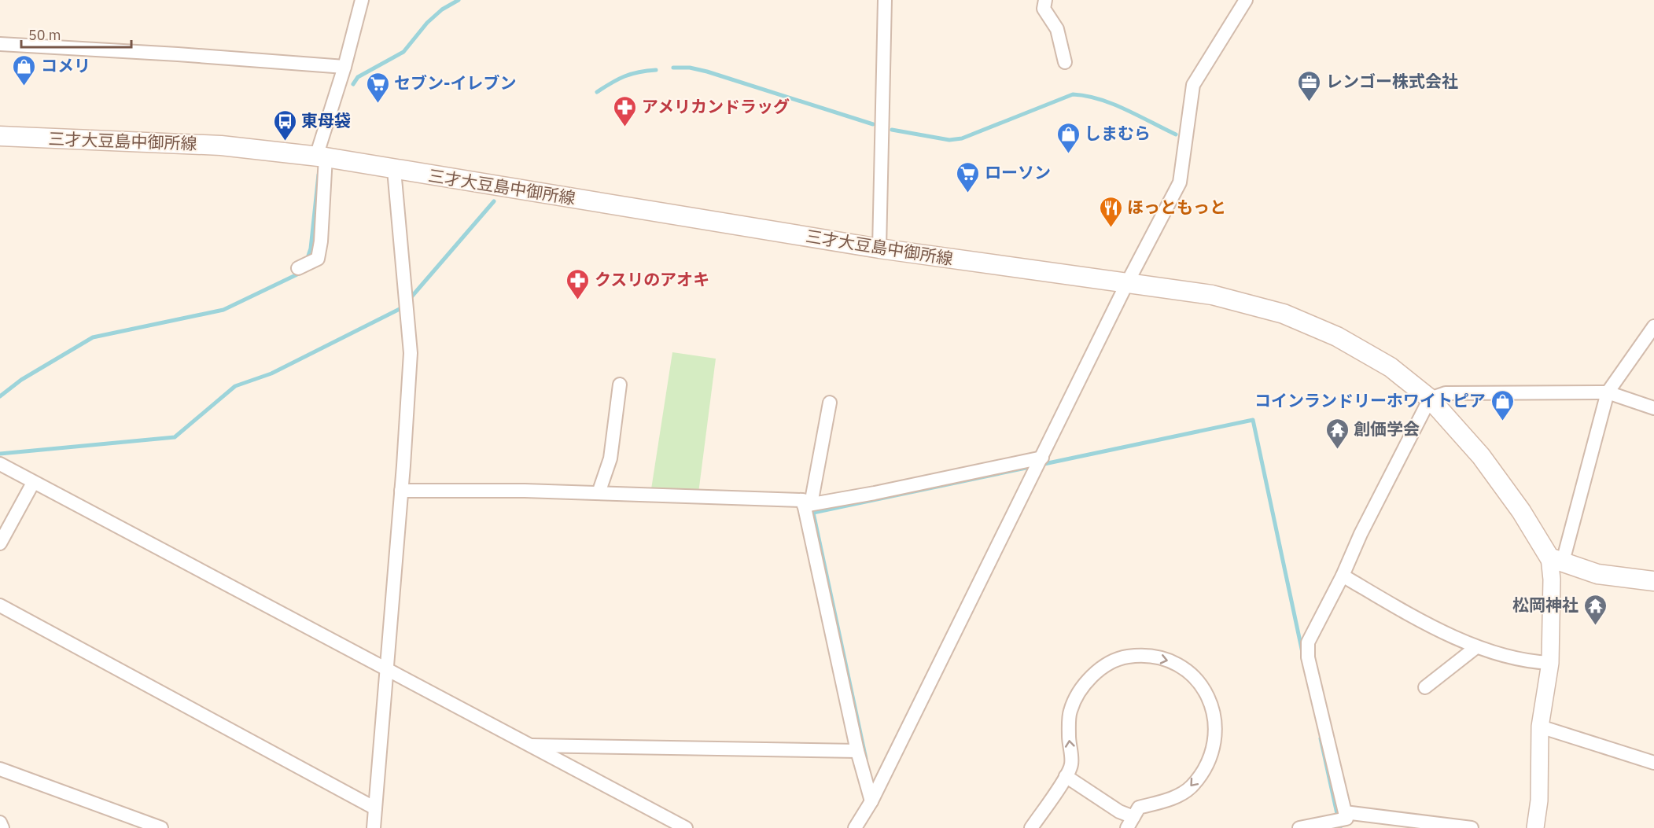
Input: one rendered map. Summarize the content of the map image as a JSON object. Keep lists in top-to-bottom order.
{
  "streets": {
    "main road": ["三才大豆島中御所線"]
  },
  "places": {
    "shop": ["コメリ", "しまむら", "コインランドリーホワイトピア"],
    "office": ["レンゴー株式会社"],
    "supermarket": ["セブン-イレブン", "ローソン"],
    "pharmacy": ["アメリカンドラッグ", "クスリのアオキ"],
    "bus stop": ["東母袋"],
    "restaurant": ["ほっともっと"],
    "temple": ["創価学会", "松岡神社"]
  },
  "scale_bar": "50 m"
}
